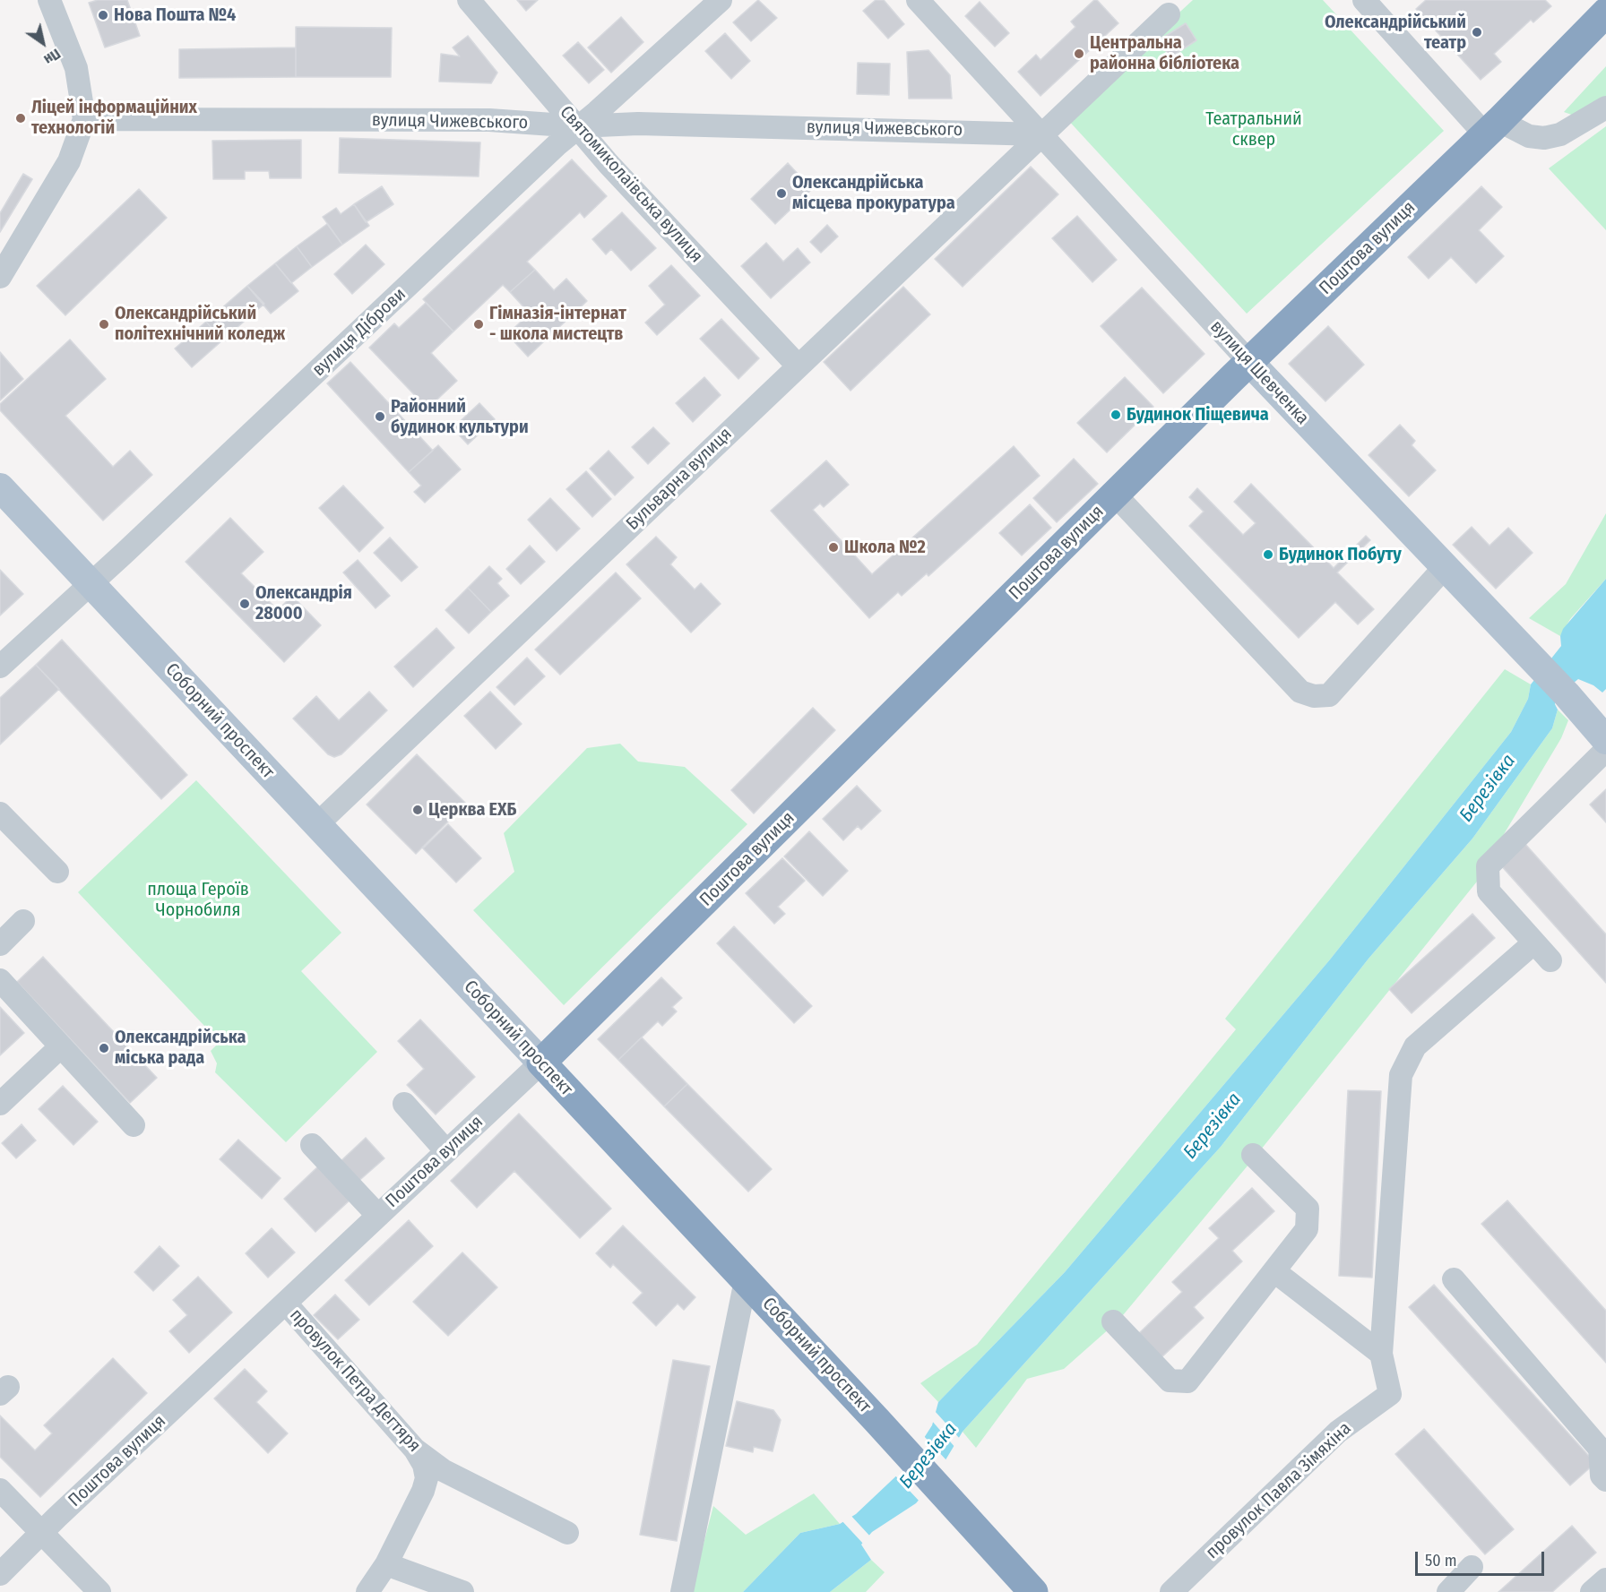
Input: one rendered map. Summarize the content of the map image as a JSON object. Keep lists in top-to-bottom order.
{
  "streets": {
    "highway": ["Поштова вулиця", "Соборний проспект"],
    "main road": ["вулиця Шевченка"],
    "street": [
      "вулиця Чижевського",
      "Святомиколаївська вулиця",
      "вулиця Діброви",
      "Бульварна вулиця",
      "провулок Петра Дегтяря",
      "провулок Павла Зімяхіна"
    ]
  },
  "crossings": [
    ["вулиця Чижевського", "Святомиколаївська вулиця"],
    ["вулиця Чижевського", "вулиця Діброви"],
    ["вулиця Чижевського", "вулиця Шевченка"],
    ["вулиця Чижевського", "Бульварна вулиця"],
    ["Святомиколаївська вулиця", "вулиця Діброви"],
    ["Святомиколаївська вулиця", "Бульварна вулиця"],
    ["Поштова вулиця", "вулиця Шевченка"],
    ["Поштова вулиця", "Соборний проспект"],
    ["Поштова вулиця", "провулок Петра Дегтяря"],
    ["вулиця Діброви", "Соборний проспект"],
    ["вулиця Шевченка", "Бульварна вулиця"],
    ["Бульварна вулиця", "Соборний проспект"]
  ],
  "water": ["Березівка"],
  "parks": ["Театральний сквер", "площа Героїв Чорнобиля"],
  "places": [
    "Нова Пошта №4",
    "Олександрійський театр",
    "Центральна районна бібліотека",
    "Ліцей інформаційних технологій",
    "Олександрійська місцева прокуратура",
    "Олександрійський політехнічний коледж",
    "Гімназія-інтернат - школа мистецтв",
    "Будинок Піщевича",
    "Районний будинок культури",
    "Школа №2",
    "Будинок Побуту",
    "Олександрія 28000",
    "Церква ЕХБ",
    "Олександрійська міська рада"
  ],
  "scale_bar": "50 m",
  "north": "bottom right"
}
